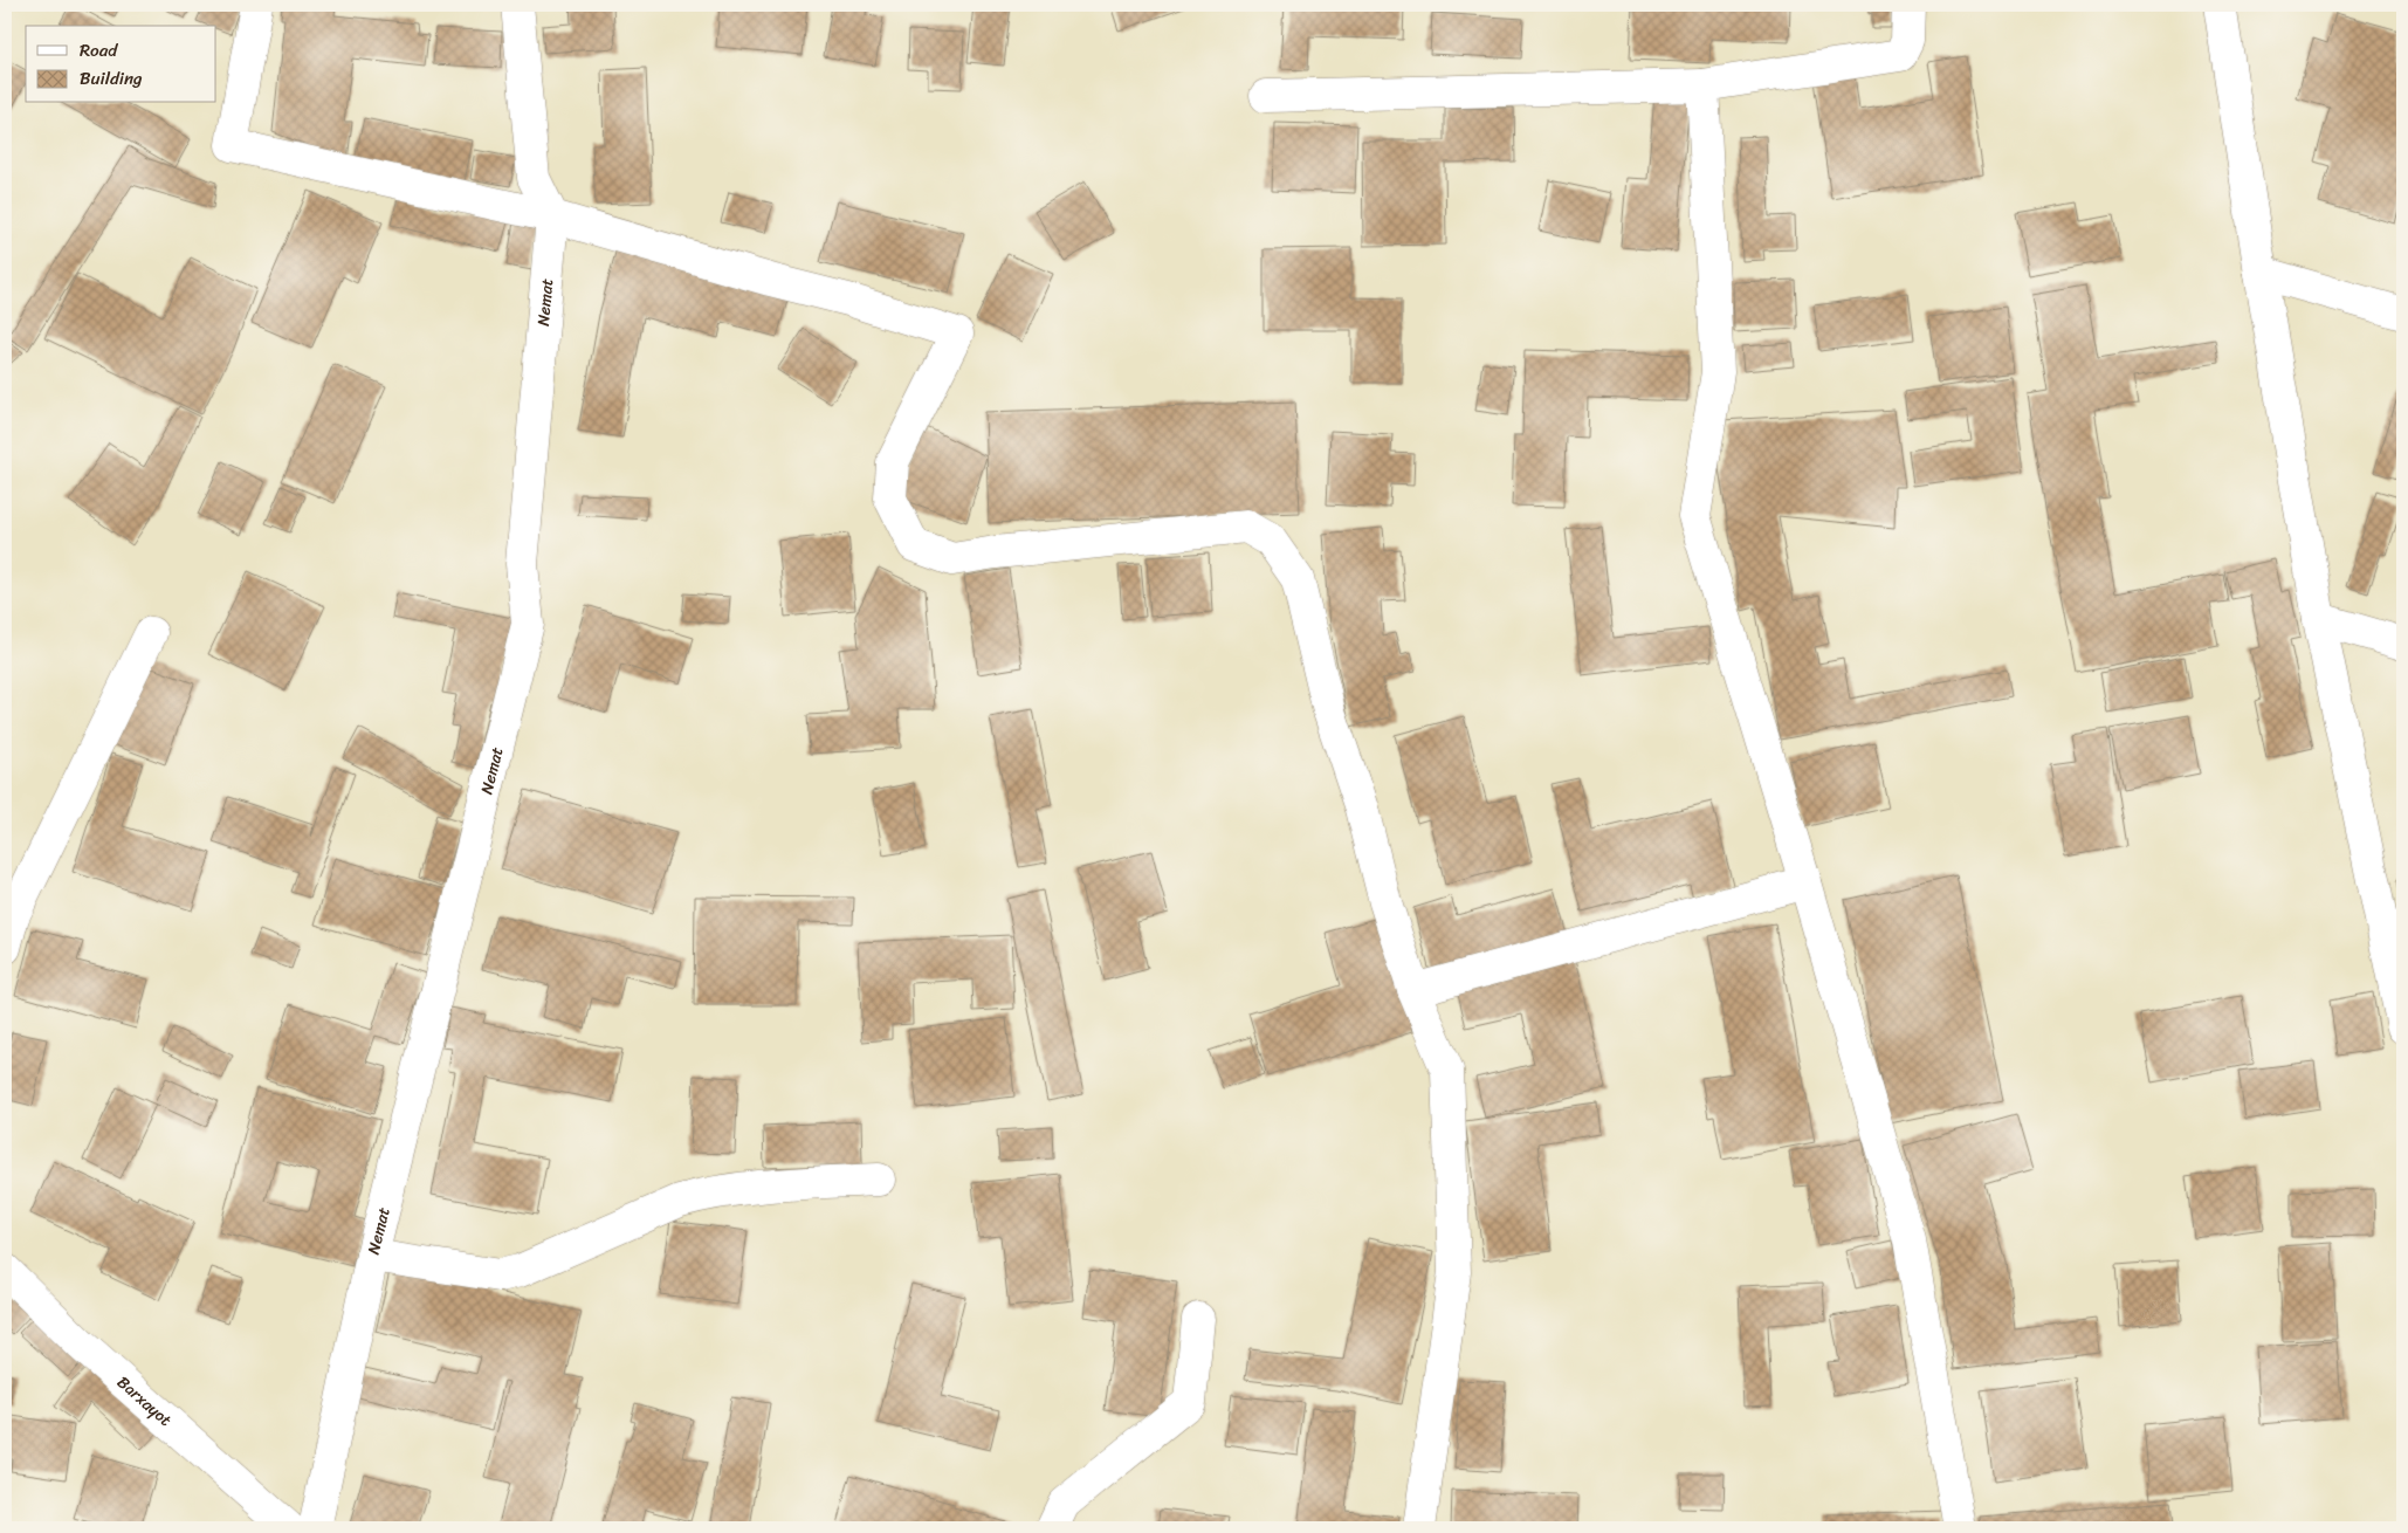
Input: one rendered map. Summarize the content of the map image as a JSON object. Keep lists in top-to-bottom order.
{
  "streets": {
    "street": ["Nemat", "Barxayot"]
  },
  "legend": ["Road", "Building"]
}
